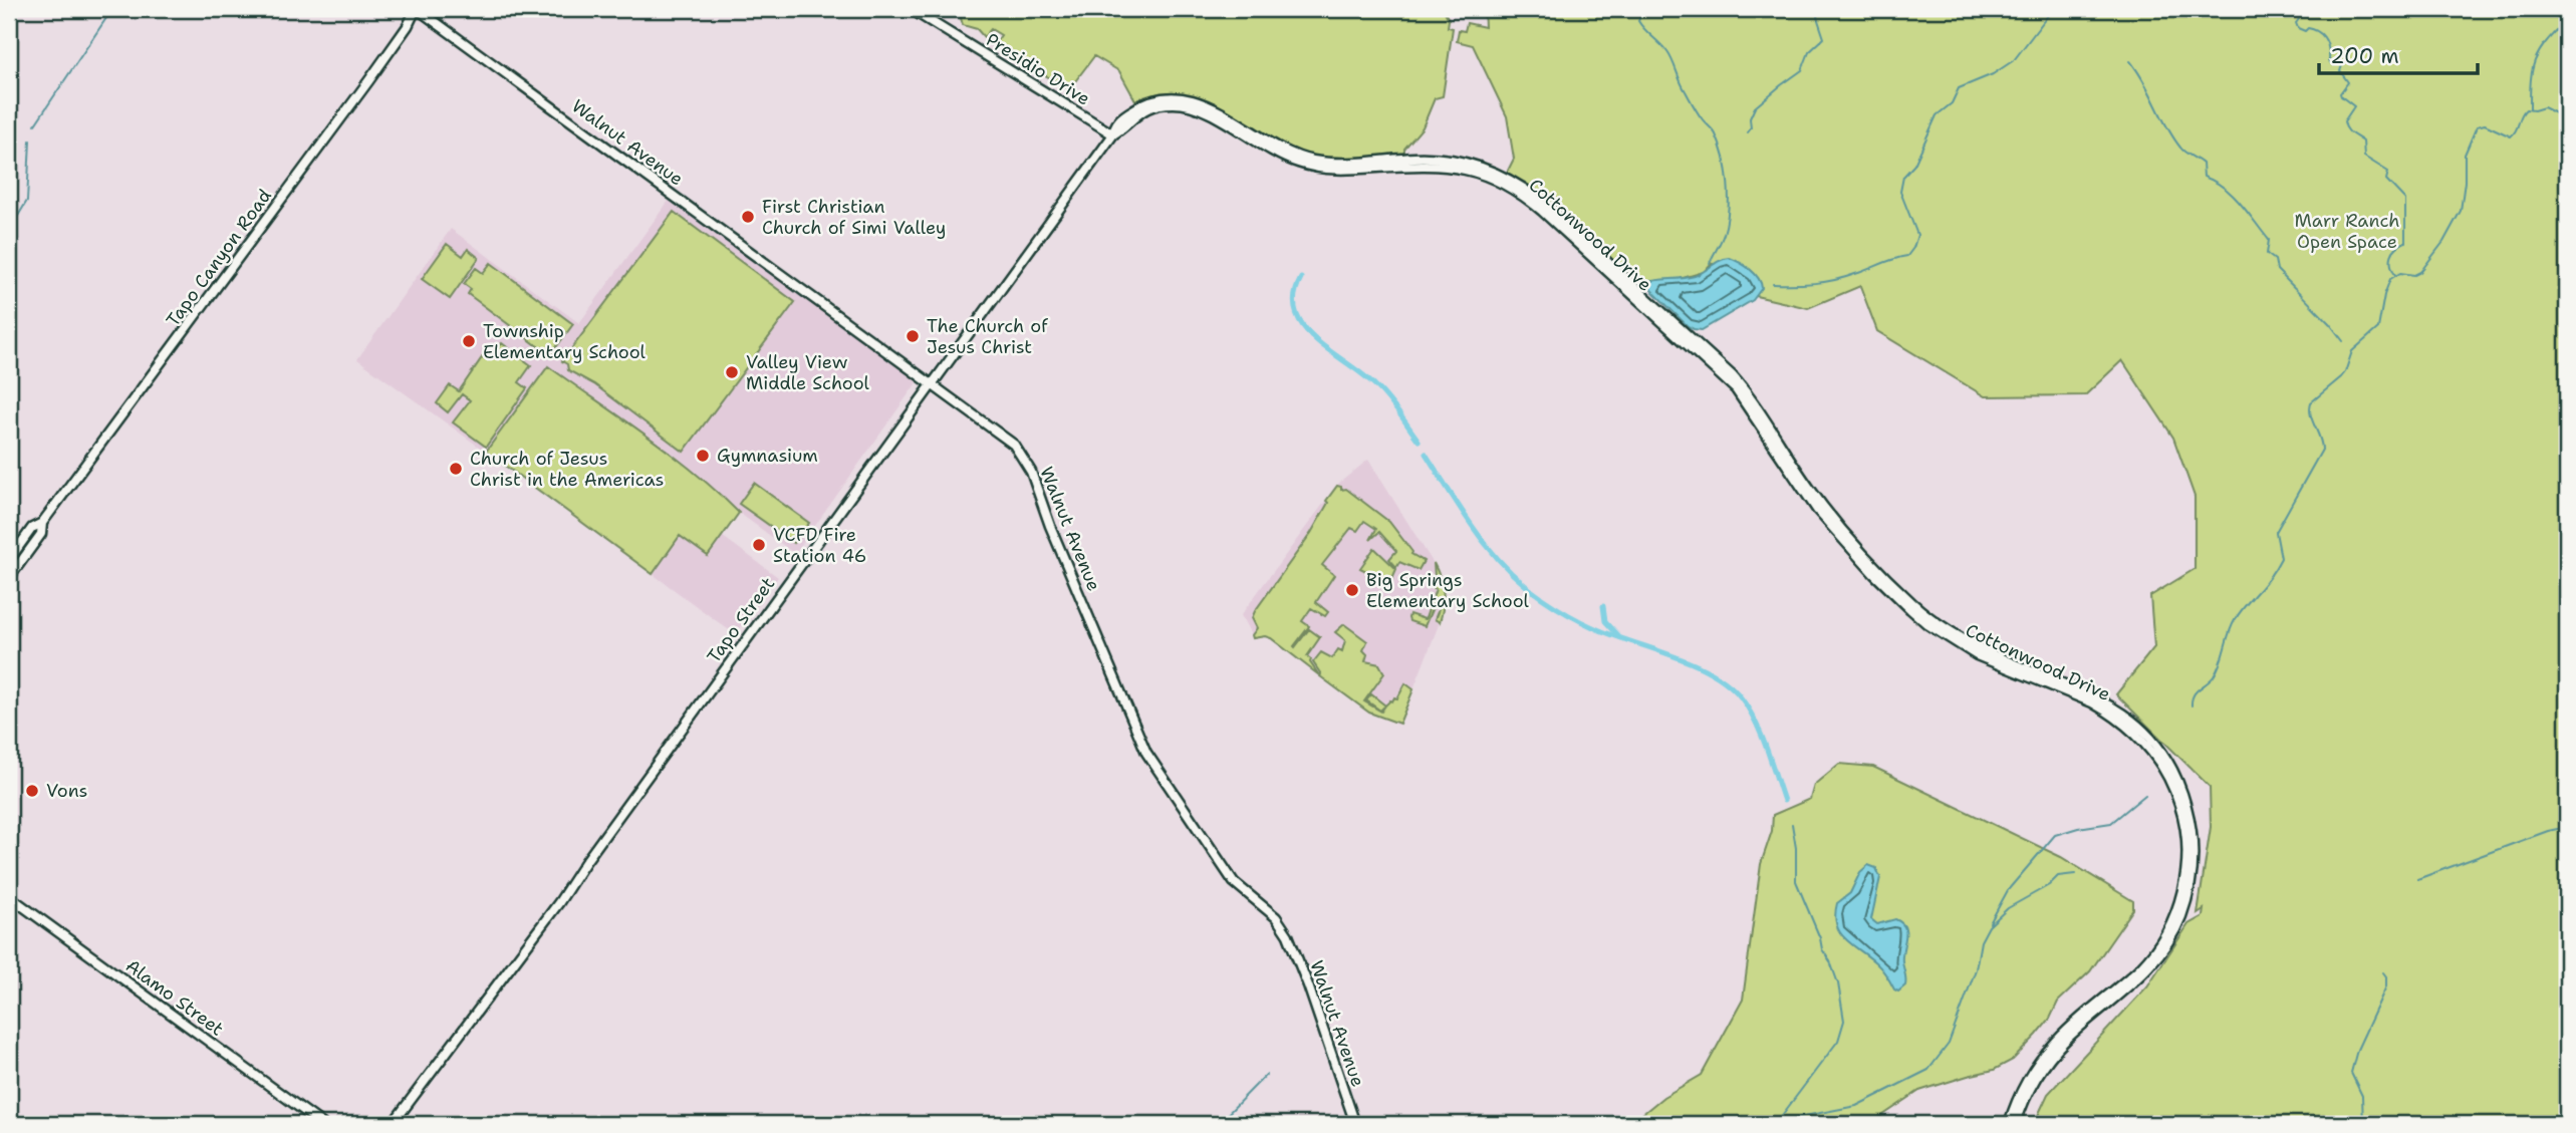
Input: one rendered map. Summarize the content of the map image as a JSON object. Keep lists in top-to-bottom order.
{
  "streets": {
    "street": [
      "Presidio Drive",
      "Walnut Avenue",
      "Cottonwood Drive",
      "Tapo Canyon Road",
      "Tapo Street",
      "Alamo Street"
    ]
  },
  "crossings": [
    ["Presidio Drive", "Cottonwood Drive"],
    ["Presidio Drive", "Tapo Street"],
    ["Walnut Avenue", "Tapo Canyon Road"],
    ["Walnut Avenue", "Tapo Street"],
    ["Cottonwood Drive", "Tapo Street"]
  ],
  "parks": ["Marr Ranch Open Space"],
  "places": [
    "First Christian Church of Simi Valley",
    "The Church of Jesus Christ",
    "Township Elementary School",
    "Valley View Middle School",
    "Gymnasium",
    "Church of Jesus Christ in the Americas",
    "VCFD Fire Station 46",
    "Big Springs Elementary School",
    "Vons"
  ],
  "scale_bar": "200 m"
}
